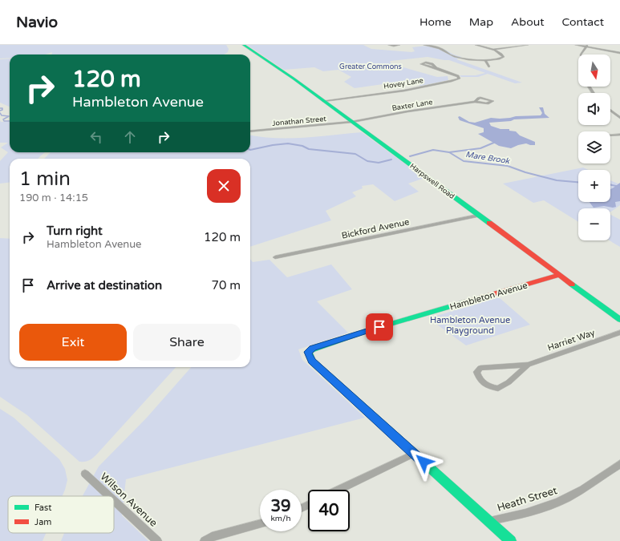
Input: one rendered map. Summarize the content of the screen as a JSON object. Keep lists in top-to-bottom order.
{
  "streets": {
    "main road": ["Harpswell Road", "Hambleton Avenue"],
    "street": [
      "Hovey Lane",
      "Baxter Lane",
      "Jonathan Street",
      "Bickford Avenue",
      "Harriet Way",
      "Heath Street",
      "Wilson Avenue"
    ]
  },
  "crossings": [
    ["Hovey Lane", "Harpswell Road"],
    ["Baxter Lane", "Jonathan Street"],
    ["Baxter Lane", "Harpswell Road"],
    ["Jonathan Street", "Harpswell Road"],
    ["Harpswell Road", "Bickford Avenue"],
    ["Harpswell Road", "Hambleton Avenue"]
  ],
  "water": ["Mare Brook"],
  "parks": ["Greater Commons", "Hambleton Avenue Playground"],
  "legend": ["Fast", "Jam"],
  "north": "bottom",
  "page": {
    "header": "Navio",
    "nav": [
      "Home",
      "Map",
      "About",
      "Contact"
    ],
    "map_buttons": ["+", "−"],
    "turn": ["120 m", "Hambleton Avenue"],
    "heading": ["1 min", "190 m · 14:15"],
    "list": [
      {
        "name": "Turn right",
        "note": "Hambleton Avenue",
        "value": "120 m"
      },
      {
        "name": "Arrive at destination",
        "value": "70 m"
      }
    ],
    "buttons": ["Exit", "Share"],
    "speed": "39 km/h",
    "limit": "40"
  }
}
